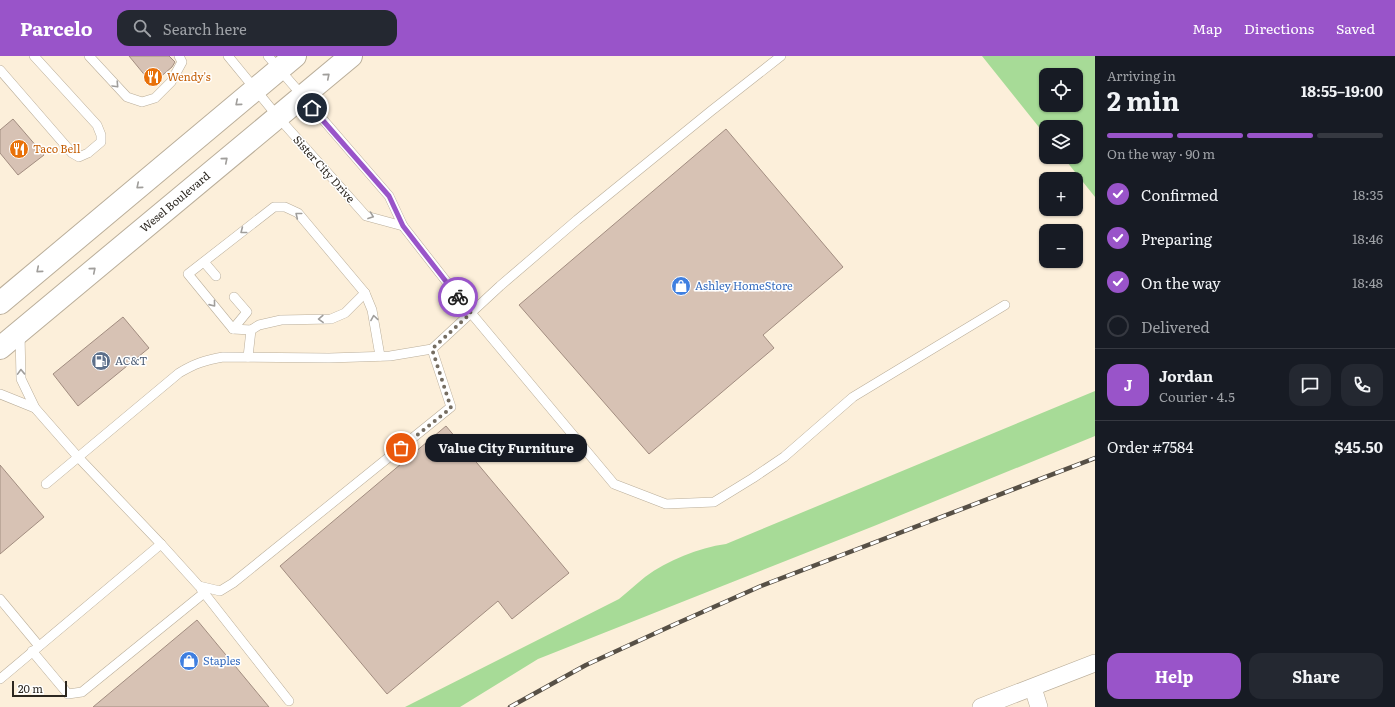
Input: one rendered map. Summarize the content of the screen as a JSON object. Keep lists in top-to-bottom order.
{
  "streets": {
    "main road": ["Wesel Boulevard"],
    "lane": ["Sister City Drive"]
  },
  "crossings": [
    ["Sister City Drive", "Wesel Boulevard"]
  ],
  "places": {
    "restaurant": ["Wendy's", "Taco Bell"],
    "shop": ["Ashley HomeStore", "Staples"],
    "fuel station": ["AC&T"],
    "other": ["Value City Furniture"]
  },
  "scale_bar": "20 m",
  "page": {
    "header": "Parcelo",
    "search": "Search here",
    "nav": ["Map", "Directions", "Saved"],
    "heading": ["2 min", "Arriving in", "18:55–19:00"],
    "panel": [
      "Jordan",
      "Courier · 4.5",
      "Order #7584",
      "$45.50"
    ],
    "map_buttons": ["+", "−"],
    "bar": "On the way · 90 m",
    "list": [
      ["Confirmed", "18:35"],
      ["Preparing", "18:46"],
      ["On the way", "18:48"],
      "Delivered"
    ],
    "round": "J",
    "bubble": "Value City Furniture",
    "buttons": ["Help", "Share"],
    "scale": "20 m"
  }
}
